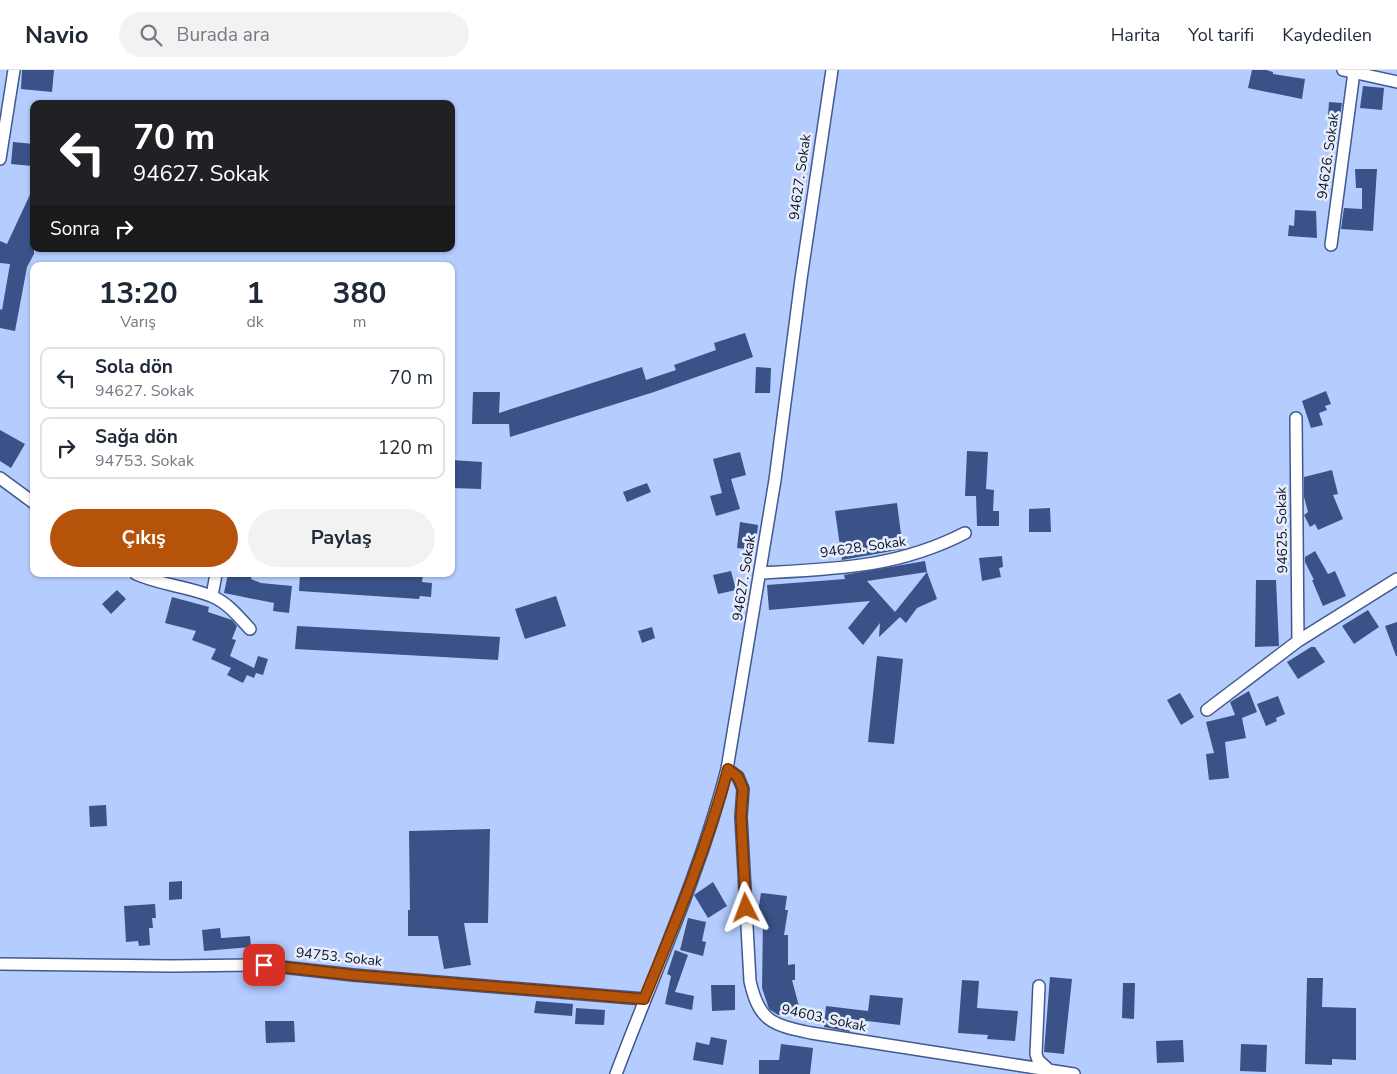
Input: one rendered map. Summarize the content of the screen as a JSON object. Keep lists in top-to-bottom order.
{
  "streets": {
    "street": [
      "94626. Sokak",
      "94627. Sokak",
      "94625. Sokak",
      "94628. Sokak",
      "94753. Sokak",
      "94603. Sokak"
    ]
  },
  "crossings": [
    ["94627. Sokak", "94628. Sokak"],
    ["94627. Sokak", "94753. Sokak"],
    ["94627. Sokak", "94603. Sokak"]
  ],
  "page": {
    "header": "Navio",
    "search": "Burada ara",
    "nav": ["Harita", "Yol tarifi", "Kaydedilen"],
    "turn": ["70 m", "94627. Sokak"],
    "then": "Sonra",
    "eta": [
      "13:20",
      "Varış",
      "1",
      "dk",
      "380",
      "m"
    ],
    "list": [
      {
        "name": "Sola dön",
        "note": "94627. Sokak",
        "value": "70 m"
      },
      {
        "name": "Sağa dön",
        "note": "94753. Sokak",
        "value": "120 m"
      }
    ],
    "buttons": ["Çıkış", "Paylaş"]
  }
}
